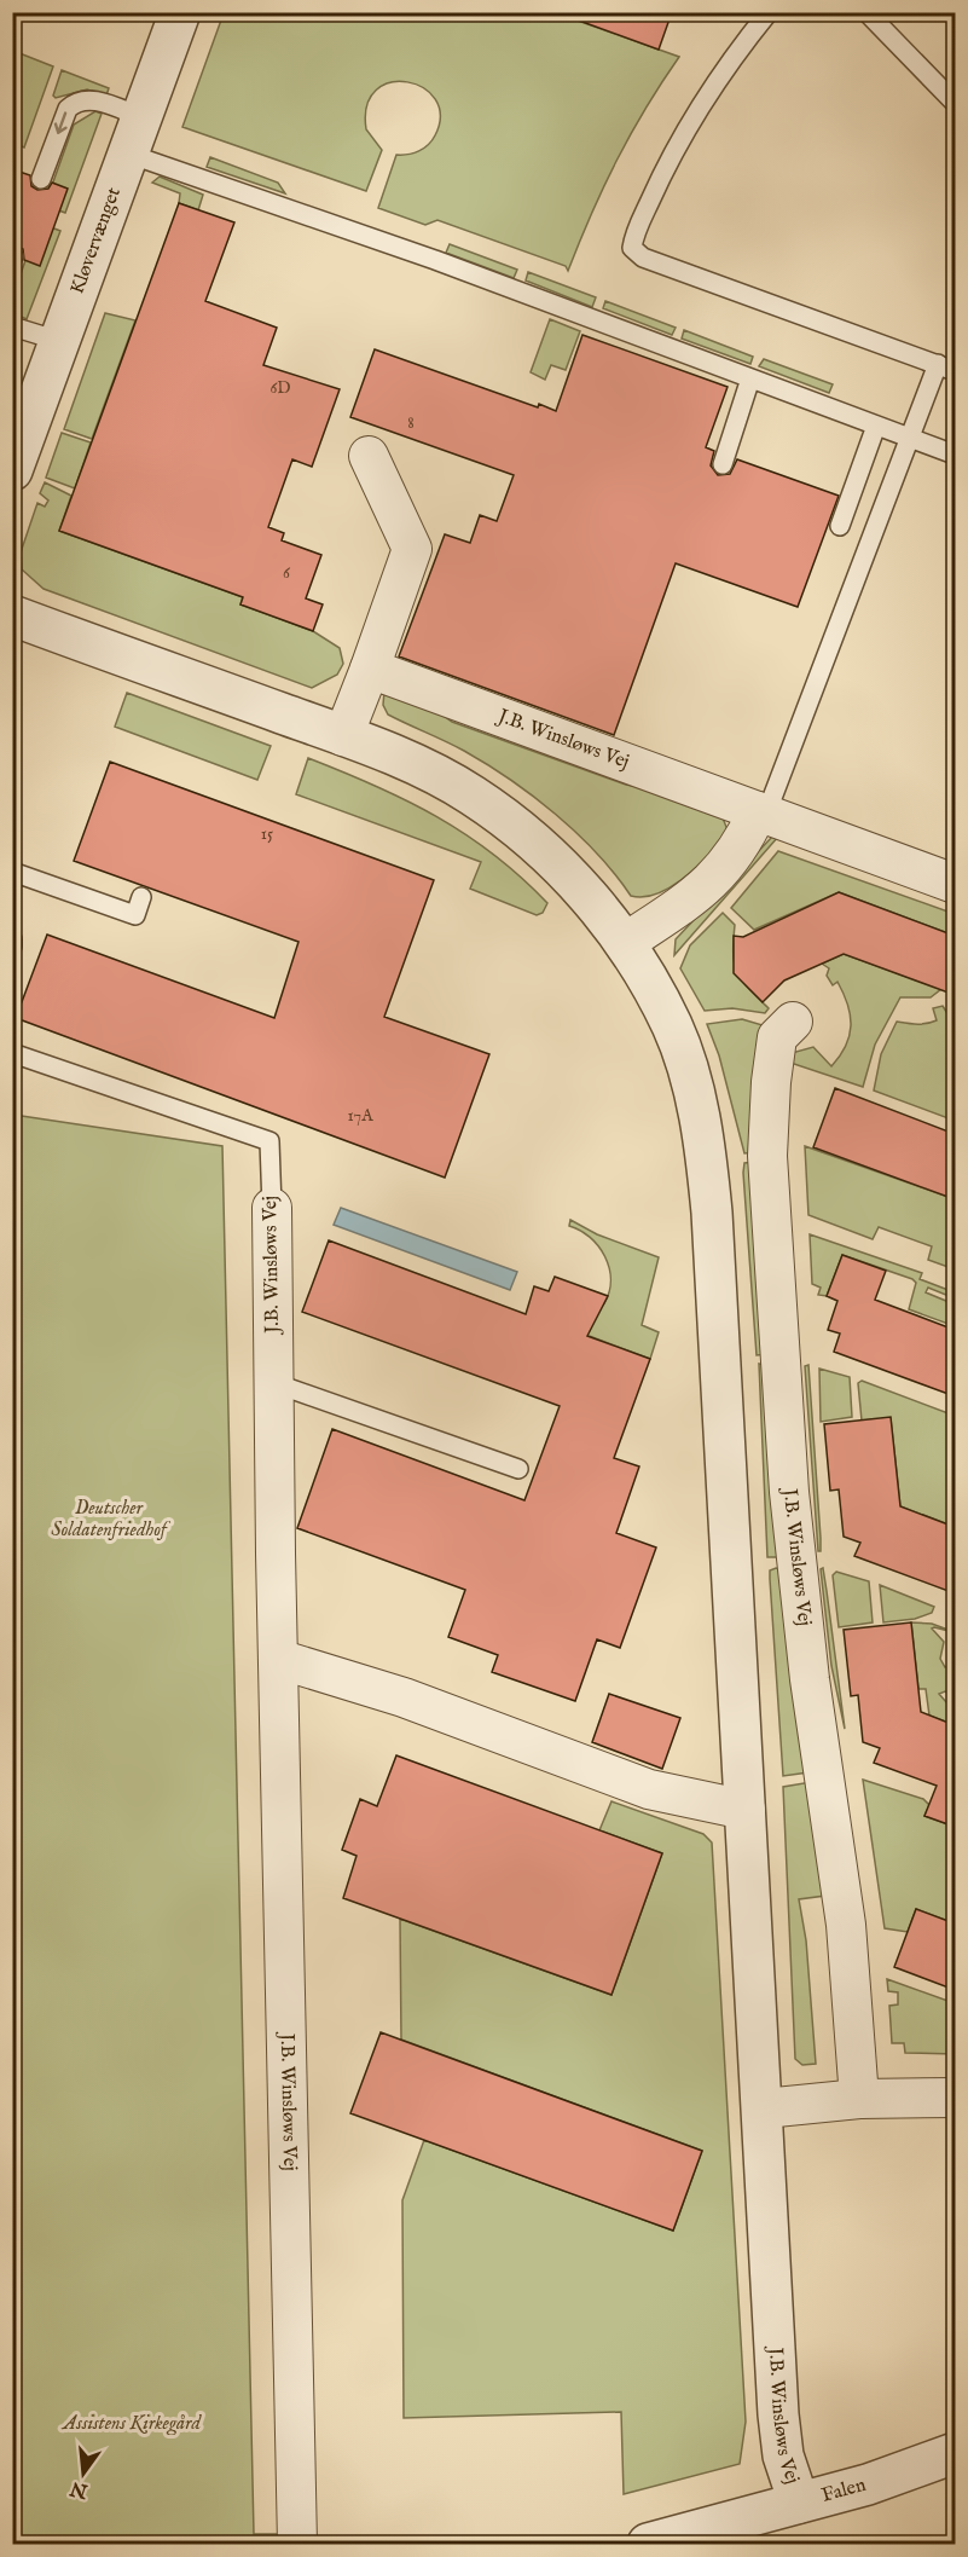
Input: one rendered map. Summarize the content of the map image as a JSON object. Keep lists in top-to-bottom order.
{
  "streets": {
    "street": ["Kløvervænget", "J.B. Winsløws Vej", "Falen"]
  },
  "crossings": [
    ["J.B. Winsløws Vej", "Falen"]
  ],
  "parks": ["Deutscher Soldatenfriedhof", "Assistens Kirkegård"],
  "house_numbers": [
    "6D",
    "8",
    "6",
    "15",
    "17A"
  ],
  "north": "bottom"
}
